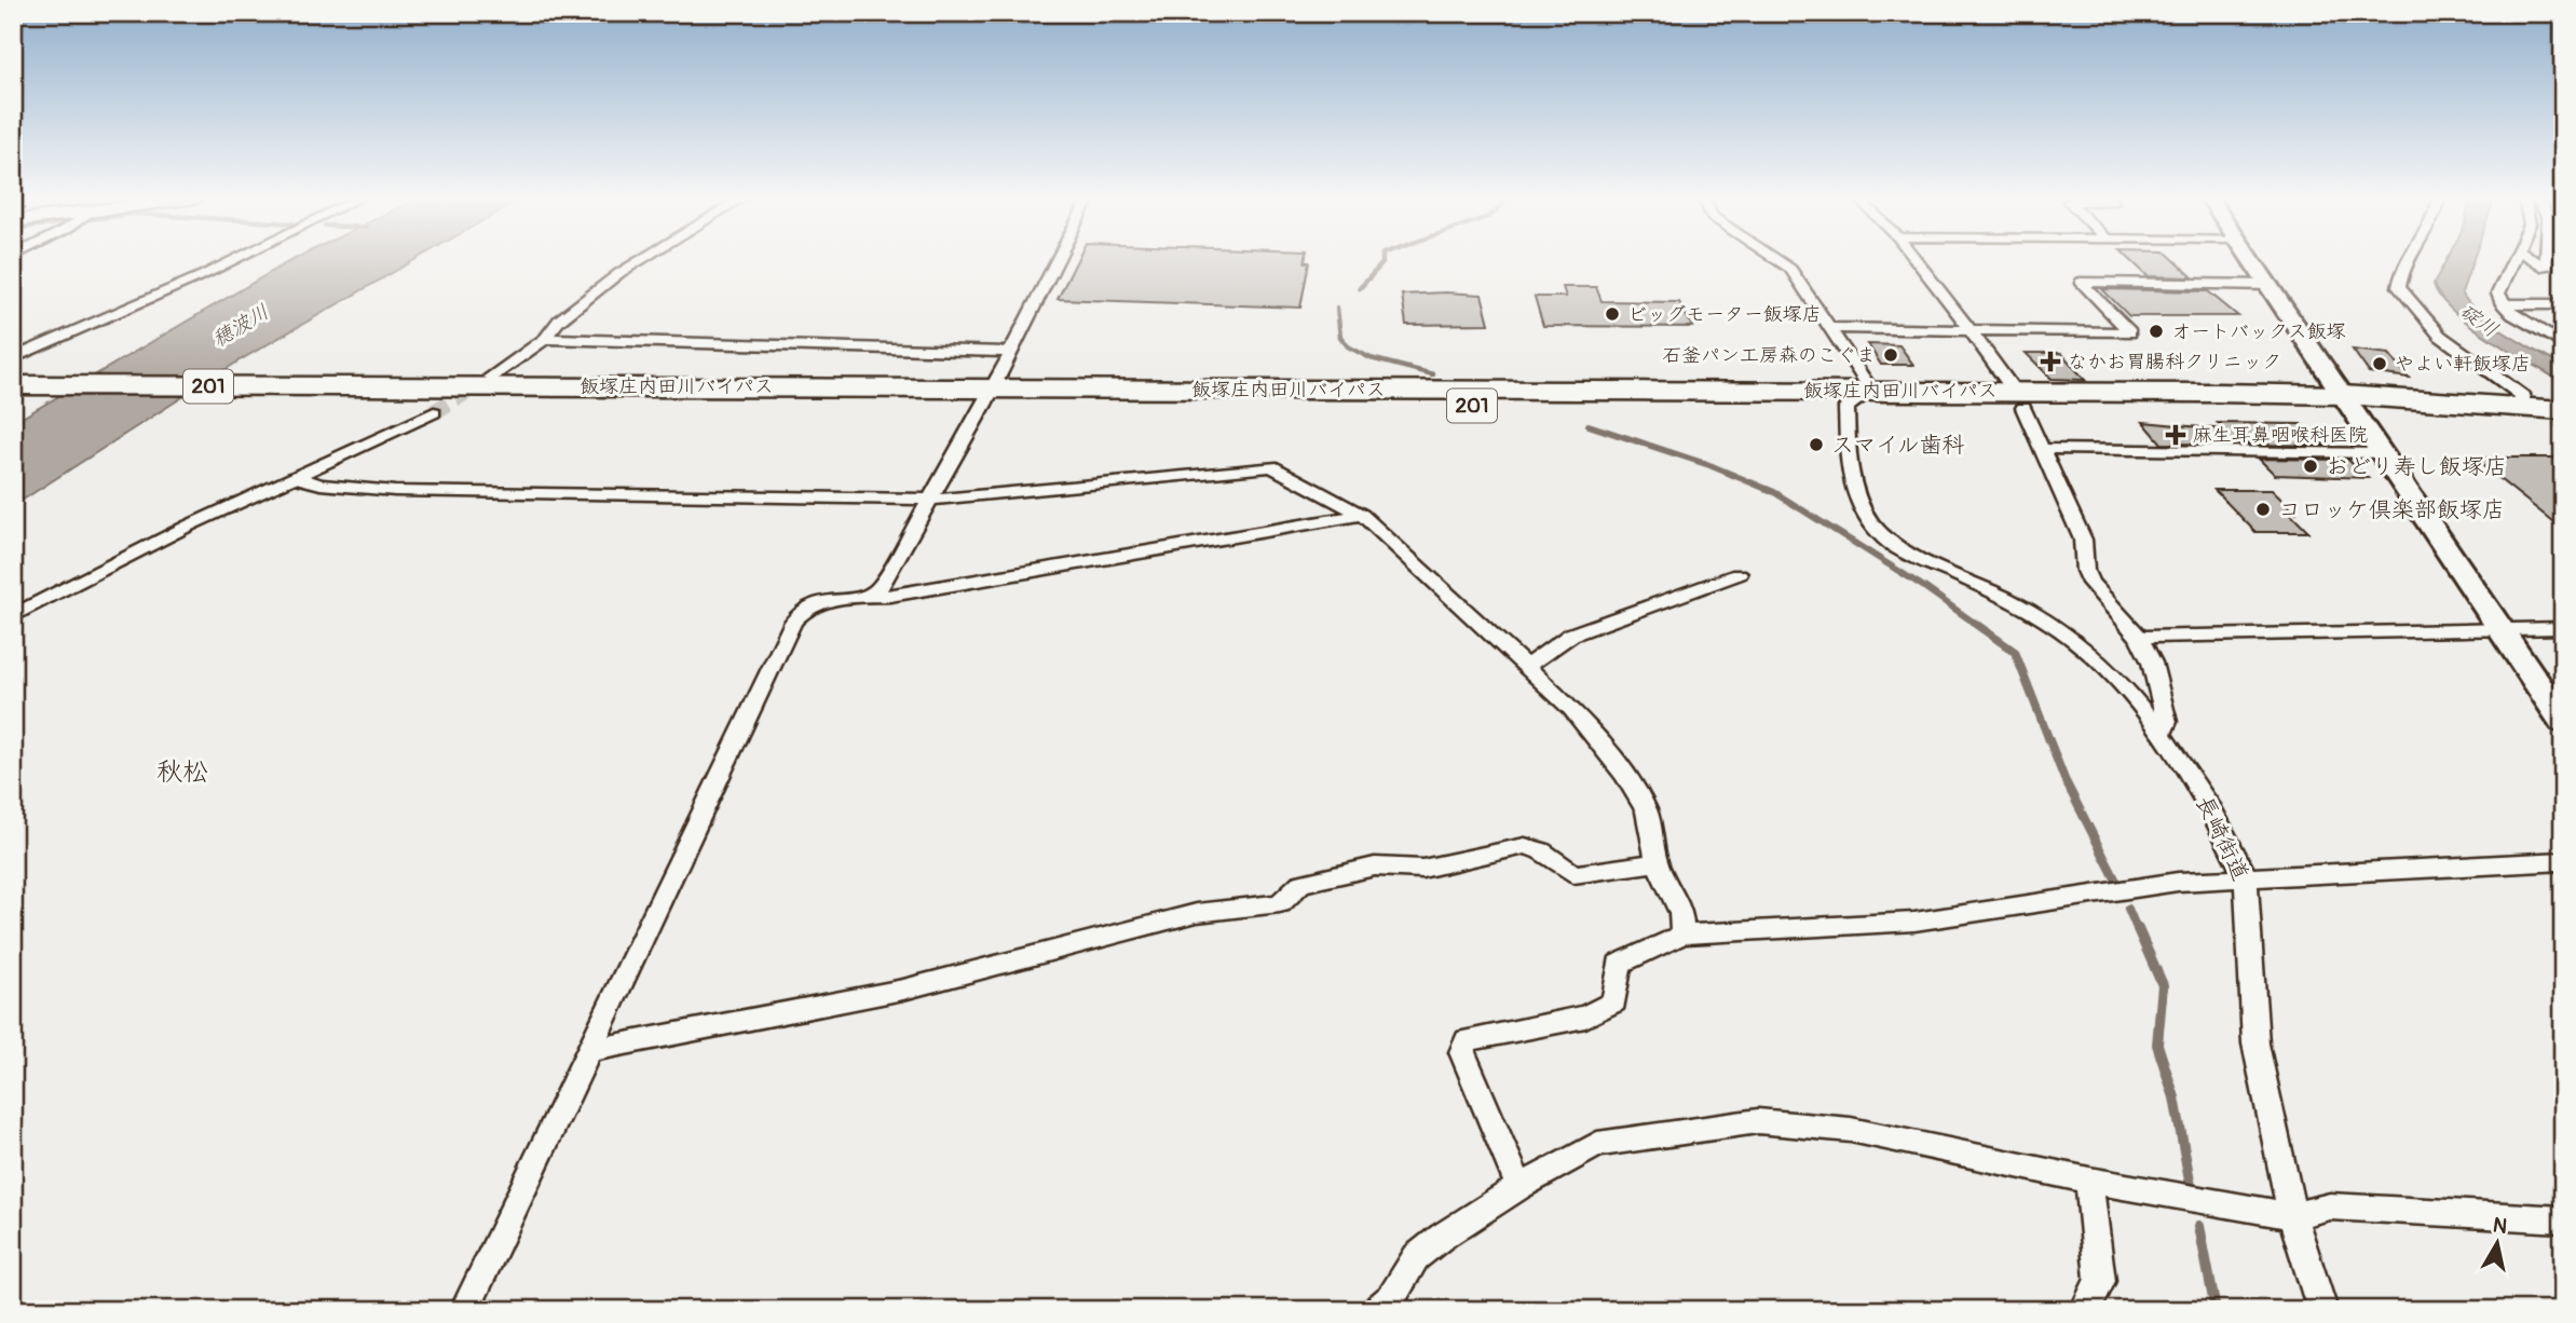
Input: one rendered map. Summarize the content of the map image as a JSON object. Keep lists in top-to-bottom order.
{
  "streets": {
    "highway": ["201", "飯塚庄内田川バイパス"],
    "street": ["長崎街道"]
  },
  "crossings": [
    ["飯塚庄内田川バイパス", "長崎街道"]
  ],
  "districts": ["秋松"],
  "water": ["碇川", "穂波川"],
  "places": {
    "other": [
      "ビッグモーター飯塚店",
      "オートバックス飯塚",
      "石釜パン工房森のこぐま",
      "やよい軒飯塚店",
      "スマイル歯科",
      "おどり寿し飯塚店",
      "コロッケ倶楽部飯塚店"
    ],
    "health": ["なかお胃腸科クリニック", "麻生耳鼻咽喉科医院"]
  },
  "north": "top"
}
